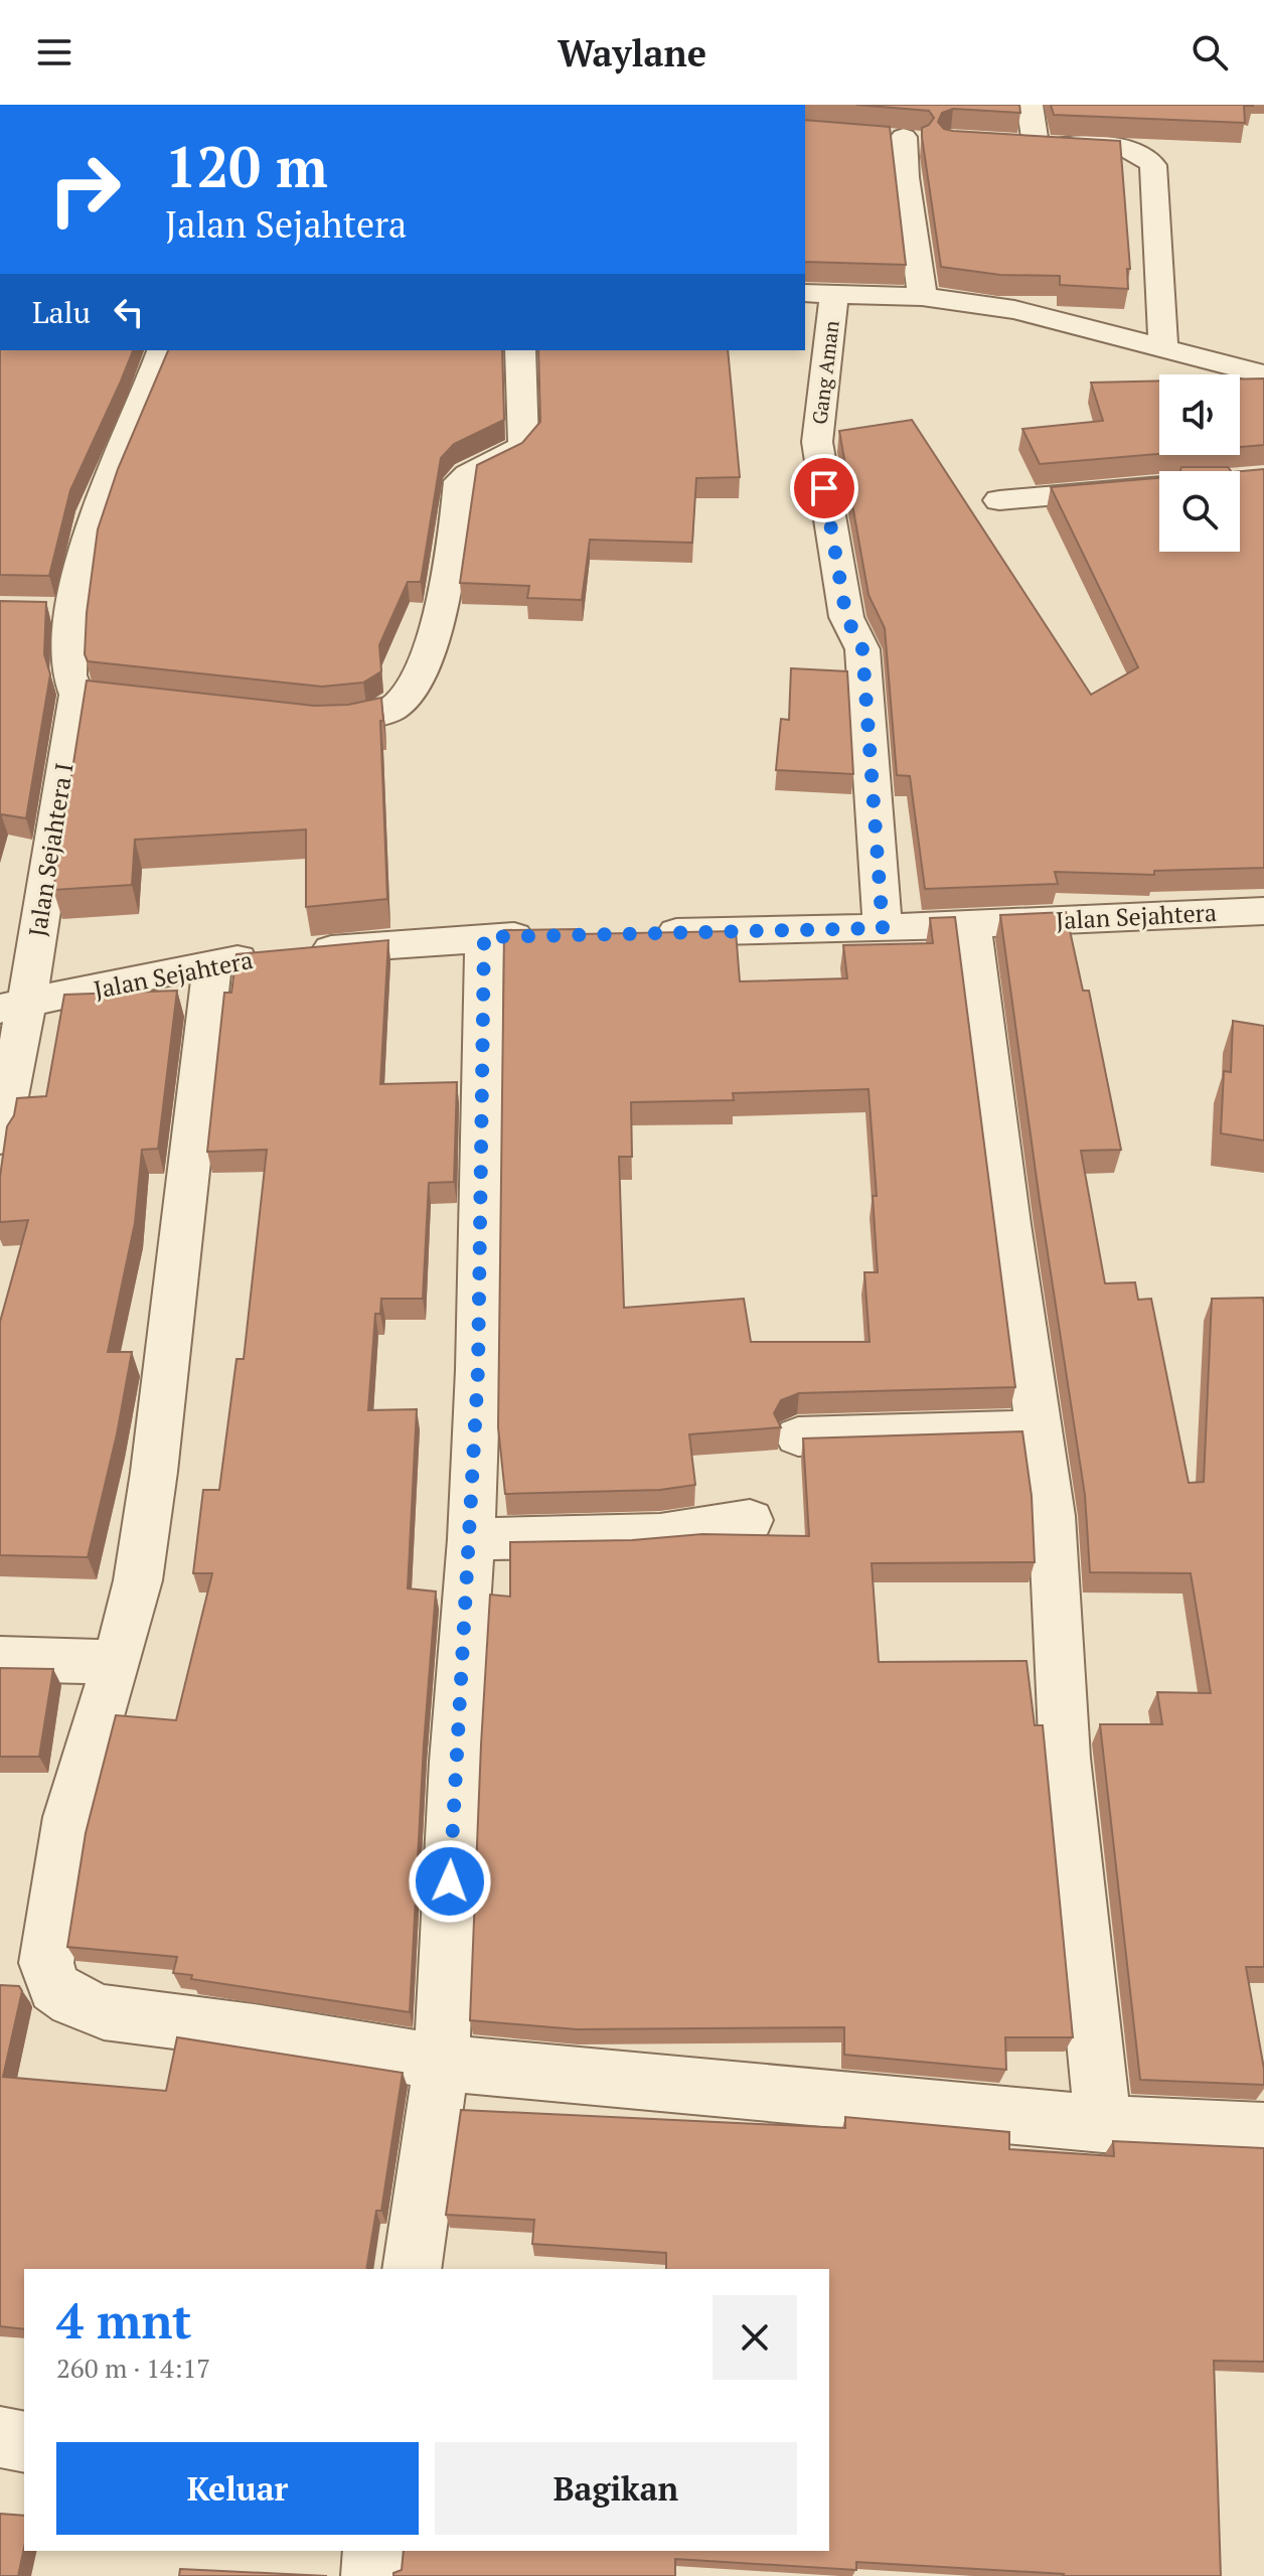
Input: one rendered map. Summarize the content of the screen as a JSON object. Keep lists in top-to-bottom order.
{
  "streets": {
    "street": ["Gang Aman", "Jalan Sejahtera I", "Jalan Sejahtera"]
  },
  "crossings": [
    ["Gang Aman", "Jalan Sejahtera"],
    ["Jalan Sejahtera I", "Jalan Sejahtera"]
  ],
  "page": {
    "header": "Waylane",
    "turn": ["120 m", "Jalan Sejahtera"],
    "then": "Lalu",
    "heading": ["4 mnt", "260 m · 14:17"],
    "buttons": ["Keluar", "Bagikan"]
  }
}
